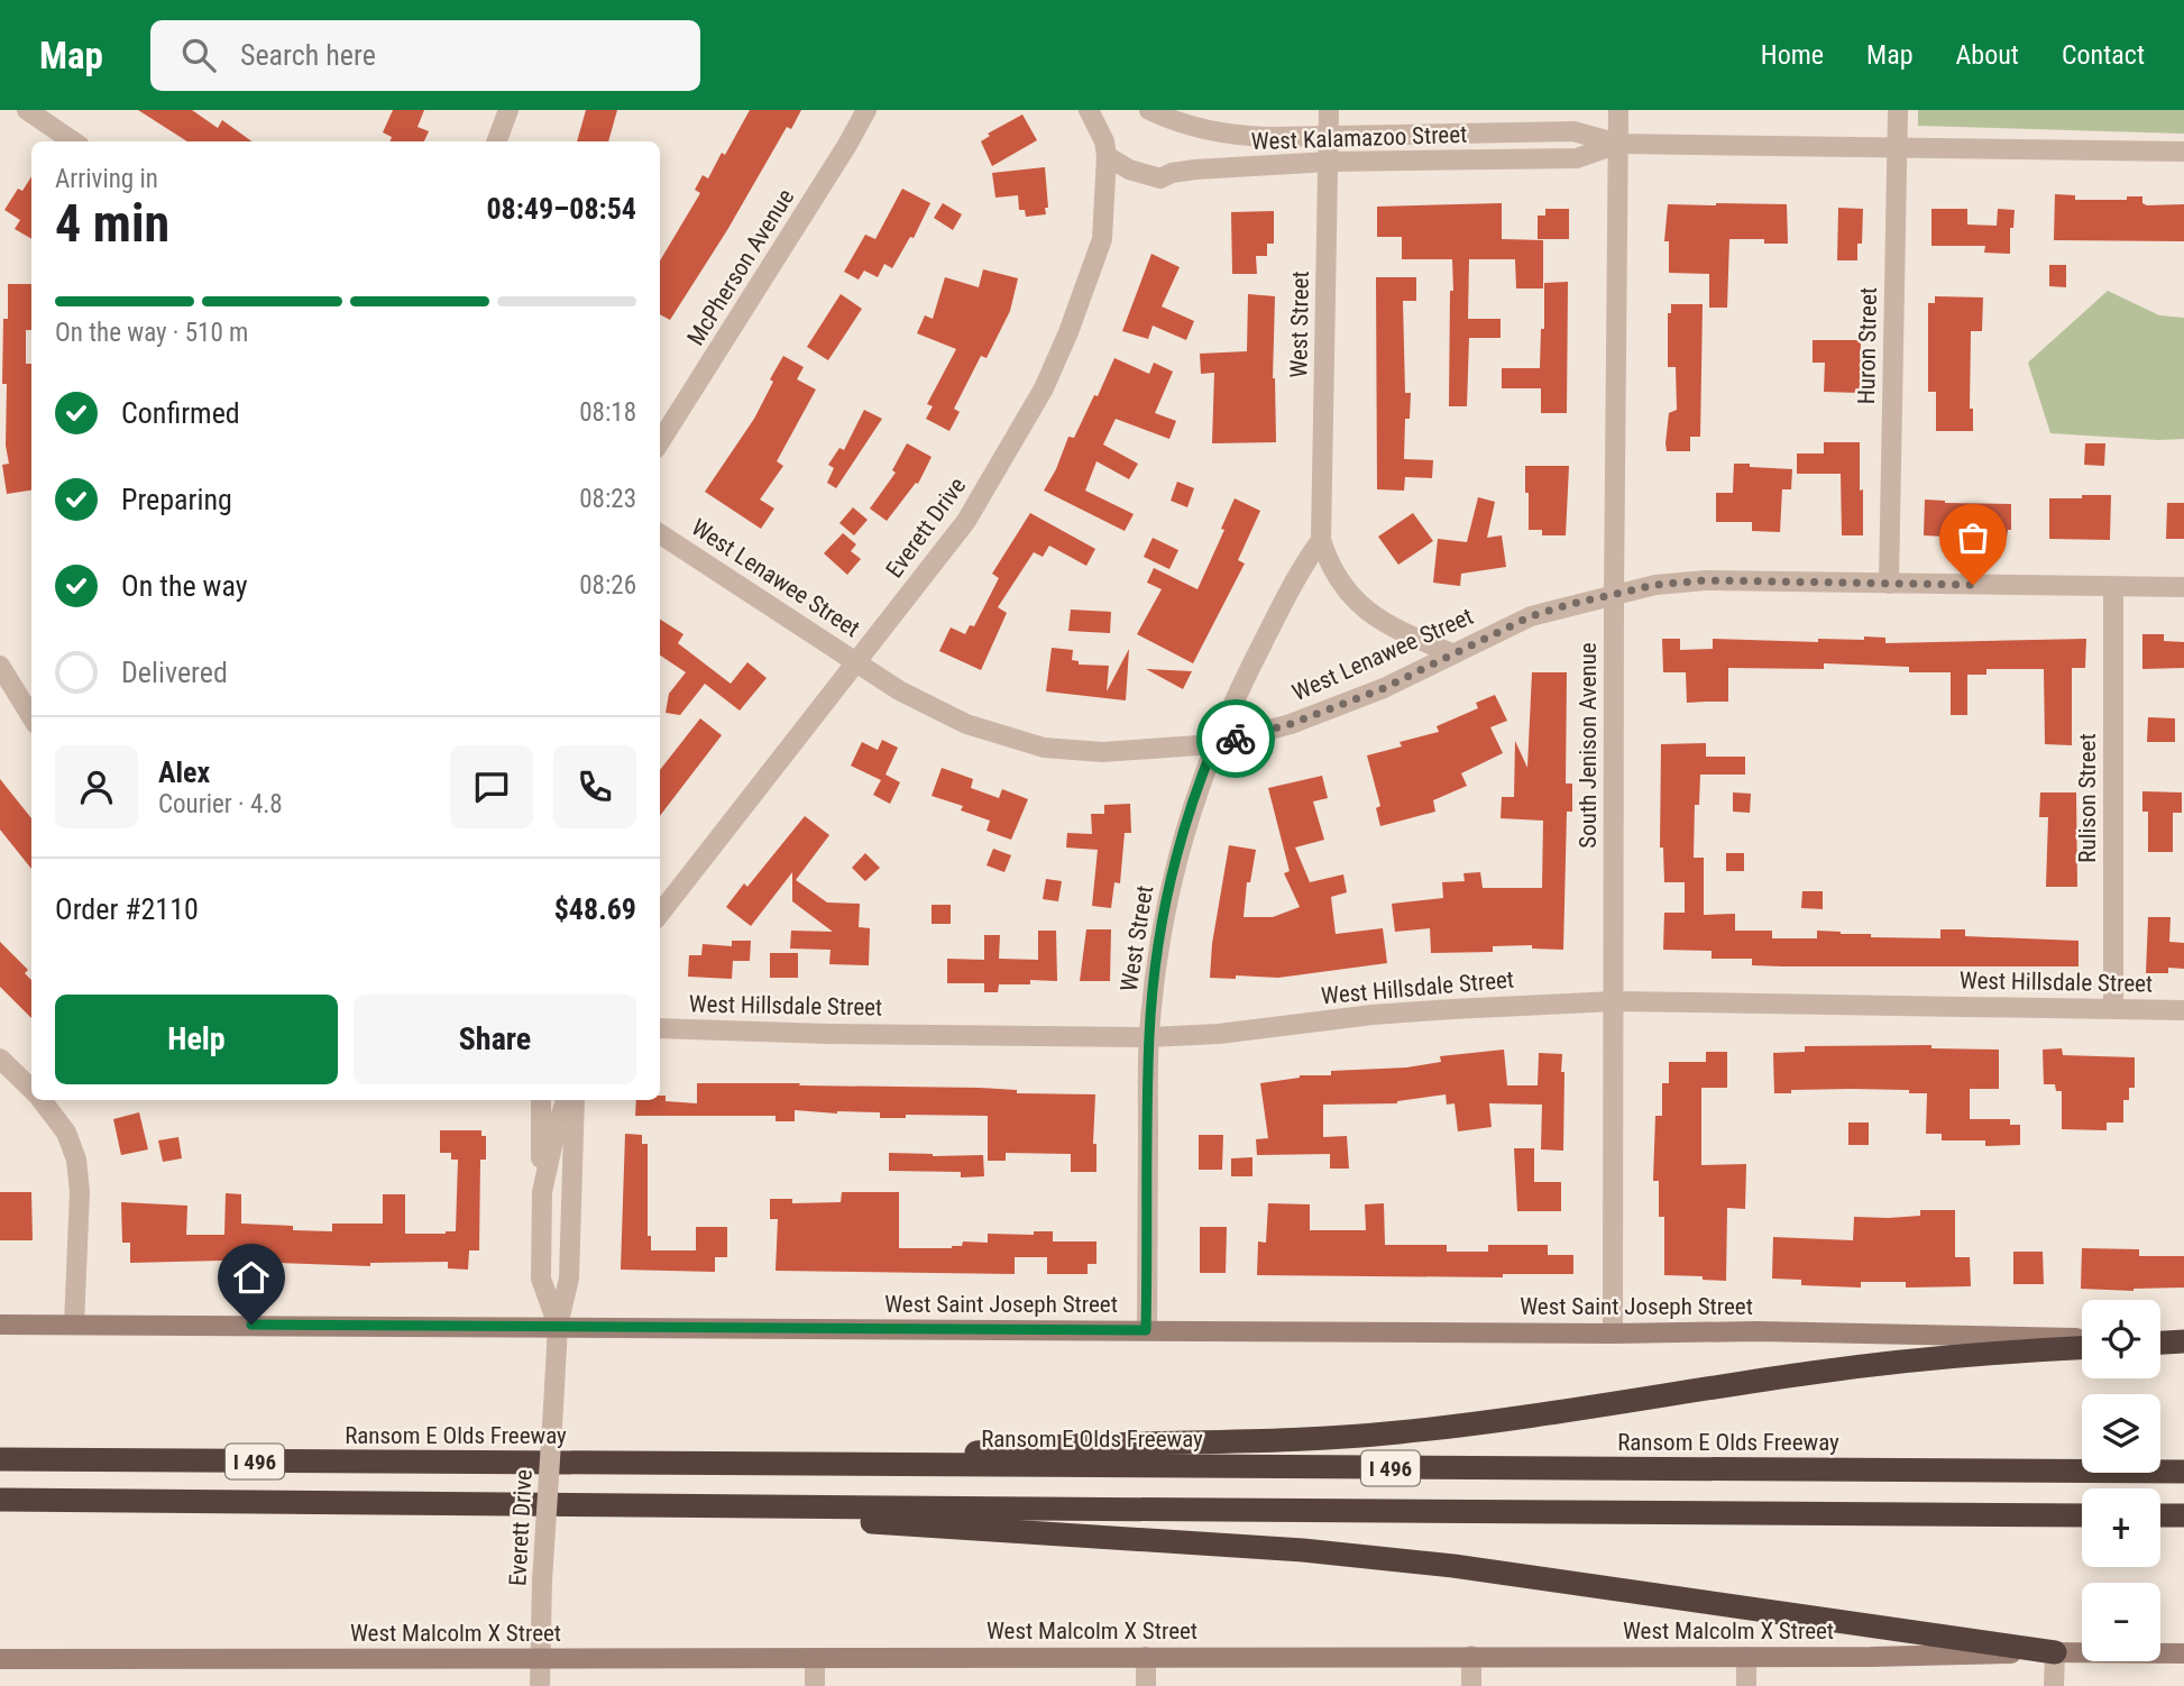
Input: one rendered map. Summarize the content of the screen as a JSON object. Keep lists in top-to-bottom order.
{
  "streets": {
    "highway": ["Ransom E Olds Freeway", "I 496"],
    "main road": ["West Saint Joseph Street", "West Malcolm X Street"],
    "street": [
      "West Kalamazoo Street",
      "McPherson Avenue",
      "West Street",
      "Huron Street",
      "Everett Drive",
      "West Lenawee Street",
      "South Jenison Avenue",
      "Rulison Street",
      "West Hillsdale Street"
    ]
  },
  "crossings": [
    ["West Kalamazoo Street", "West Street"],
    ["West Kalamazoo Street", "Huron Street"],
    ["West Kalamazoo Street", "Everett Drive"],
    ["West Kalamazoo Street", "South Jenison Avenue"],
    ["West Street", "West Lenawee Street"],
    ["West Street", "West Hillsdale Street"],
    ["West Street", "West Saint Joseph Street"],
    ["Huron Street", "West Lenawee Street"],
    ["Everett Drive", "West Lenawee Street"],
    ["Everett Drive", "West Saint Joseph Street"],
    ["Everett Drive", "West Malcolm X Street"],
    ["West Lenawee Street", "South Jenison Avenue"],
    ["West Lenawee Street", "Rulison Street"],
    ["South Jenison Avenue", "West Hillsdale Street"],
    ["South Jenison Avenue", "West Saint Joseph Street"],
    ["Rulison Street", "West Hillsdale Street"]
  ],
  "page": {
    "header": "Map",
    "search": "Search here",
    "nav": [
      "Home",
      "Map",
      "About",
      "Contact"
    ],
    "heading": ["4 min", "Arriving in", "08:49–08:54"],
    "panel": [
      "Alex",
      "Courier · 4.8",
      "Order #2110",
      "$48.69"
    ],
    "bar": "On the way · 510 m",
    "list": [
      ["Confirmed", "08:18"],
      ["Preparing", "08:23"],
      ["On the way", "08:26"],
      "Delivered"
    ],
    "buttons": ["Help", "Share"],
    "map_buttons": ["+", "−"]
  }
}
